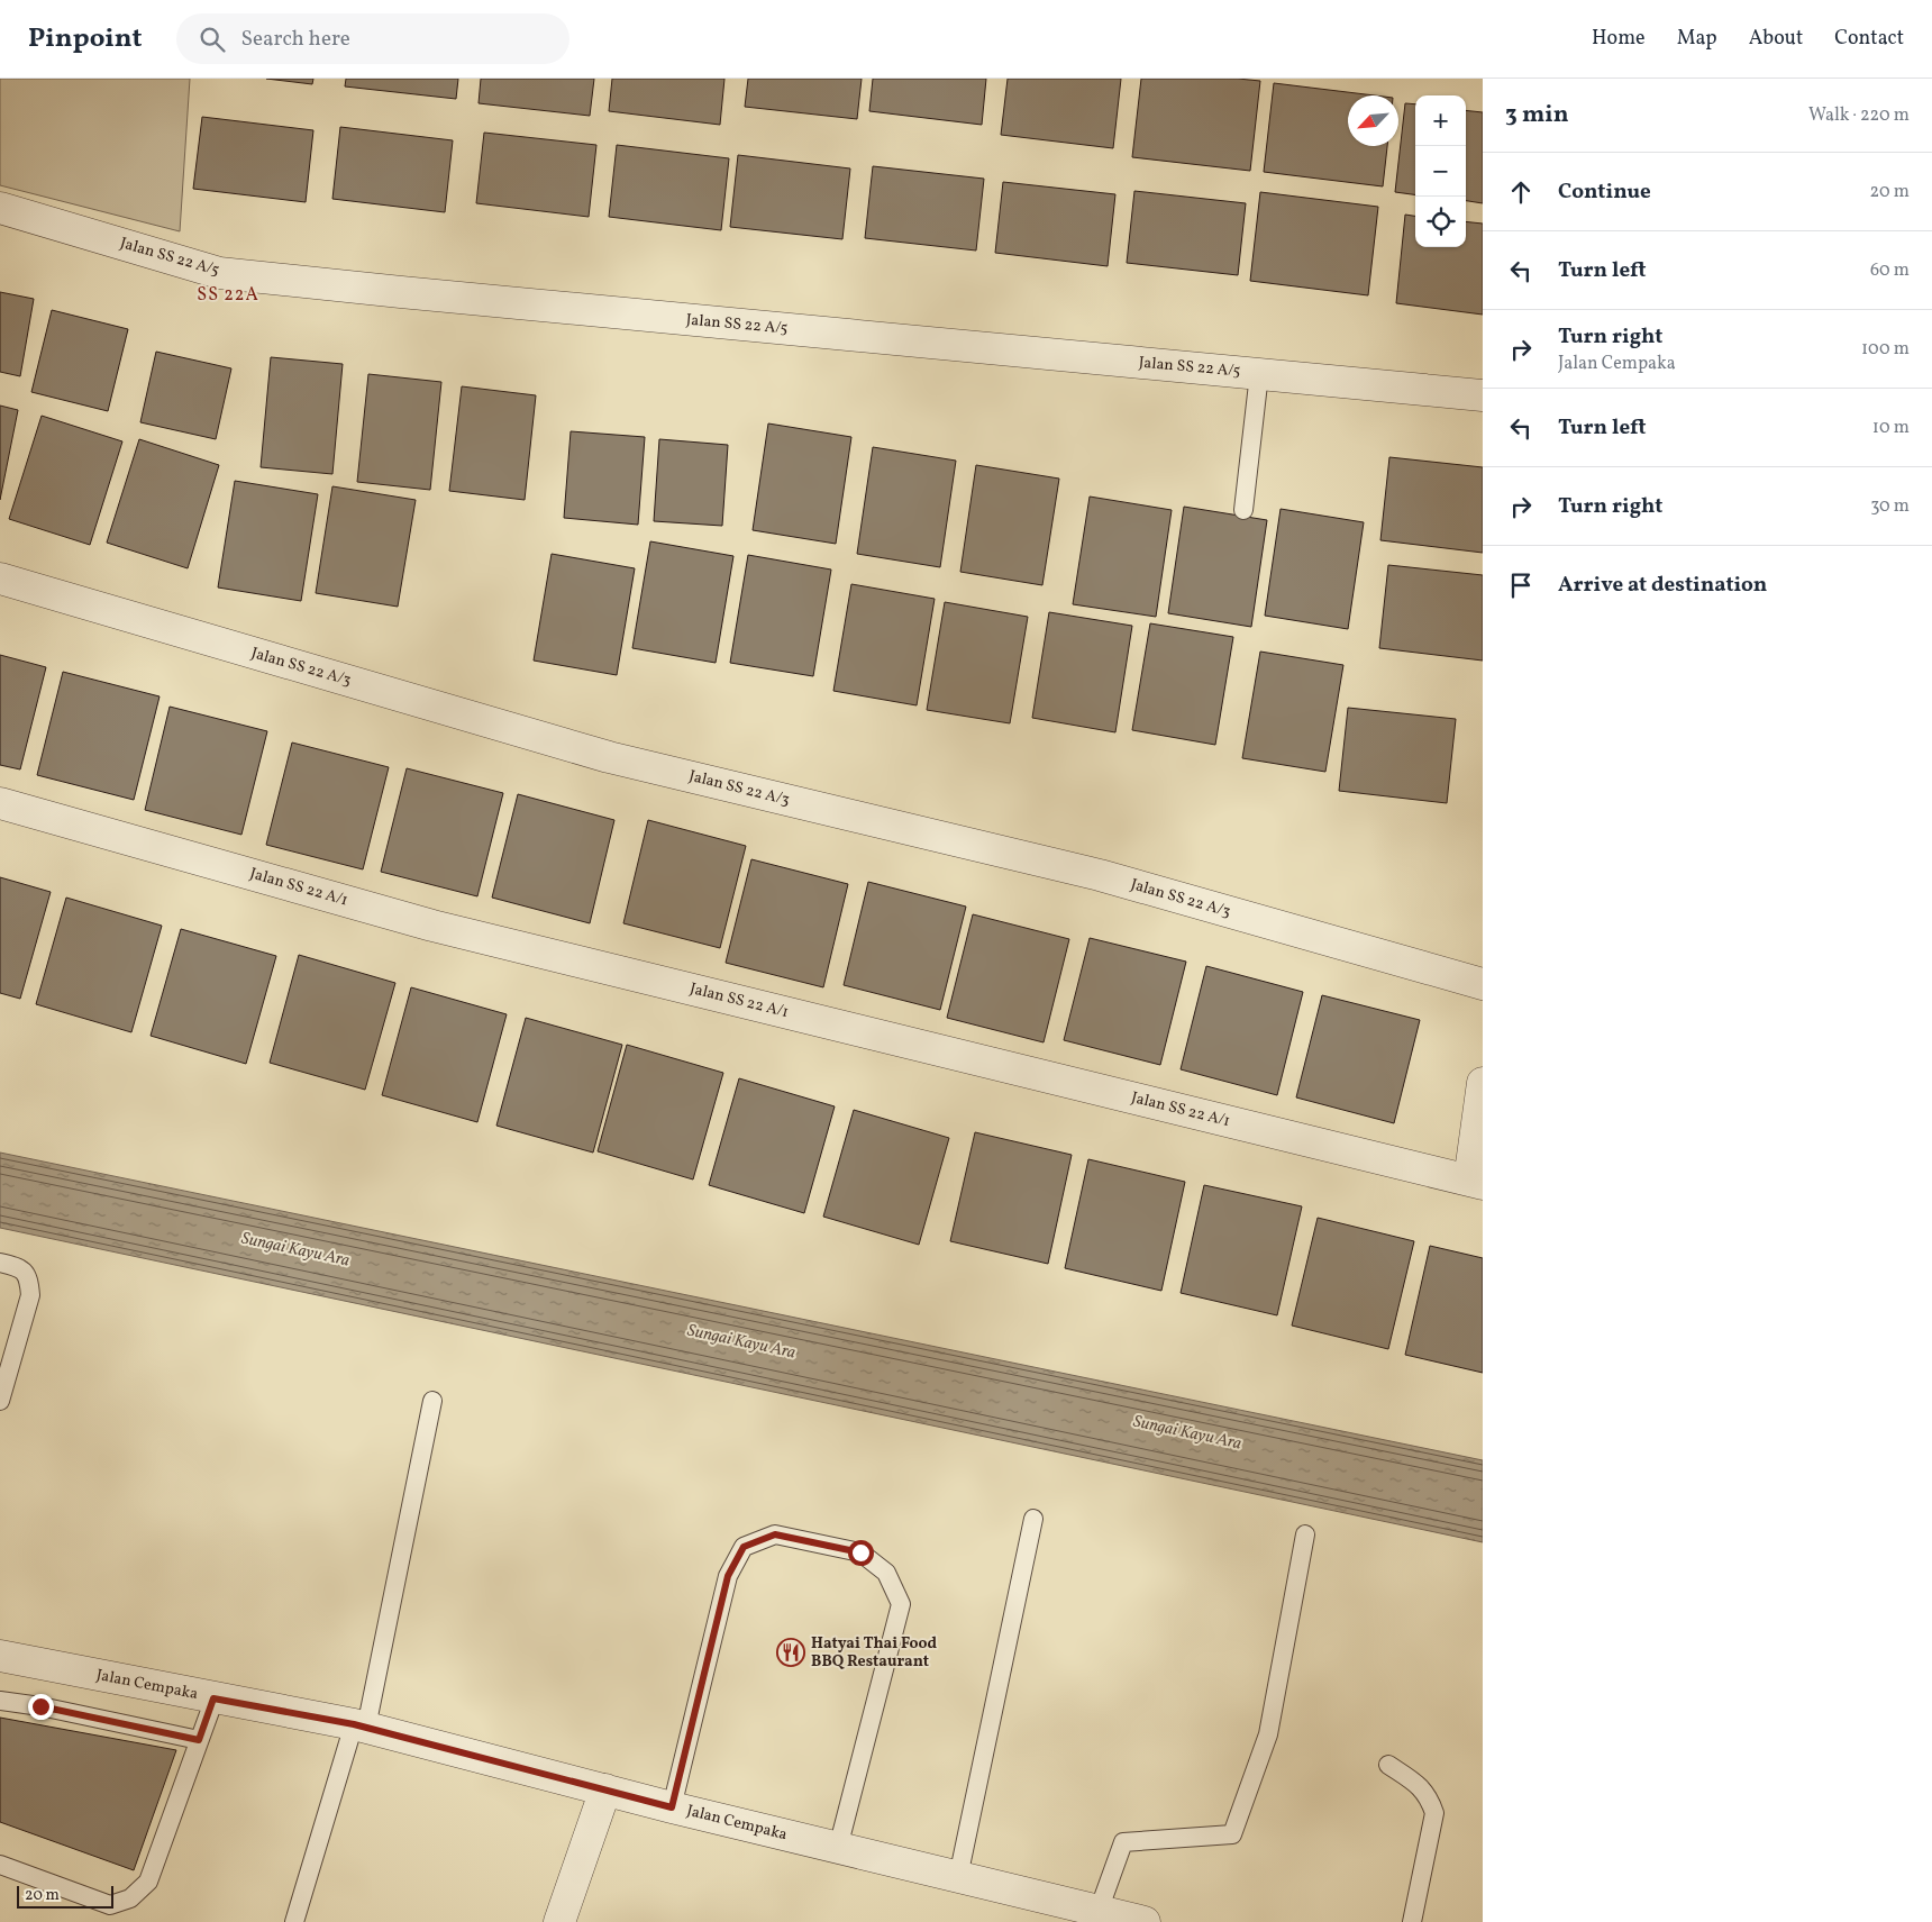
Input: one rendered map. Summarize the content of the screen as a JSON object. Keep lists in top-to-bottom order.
{
  "streets": {
    "street": [
      "Jalan SS 22 A/5",
      "Jalan SS 22 A/3",
      "Jalan SS 22 A/1",
      "Jalan Cempaka"
    ]
  },
  "districts": ["SS 22A"],
  "water": ["Sungai Kayu Ara"],
  "places": {
    "restaurant": ["Hatyai Thai Food BBQ Restaurant"]
  },
  "scale_bar": "20 m",
  "north": "bottom left",
  "page": {
    "header": "Pinpoint",
    "search": "Search here",
    "nav": [
      "Home",
      "Map",
      "About",
      "Contact"
    ],
    "heading": ["3 min", "Walk · 220 m"],
    "map_buttons": ["+", "−"],
    "list": [
      ["Continue", "20 m"],
      ["Turn left", "60 m"],
      ["Turn right", "Jalan Cempaka", "100 m"],
      ["Turn left", "10 m"],
      ["Turn right", "30 m"],
      "Arrive at destination"
    ],
    "scale": "20 m"
  }
}
